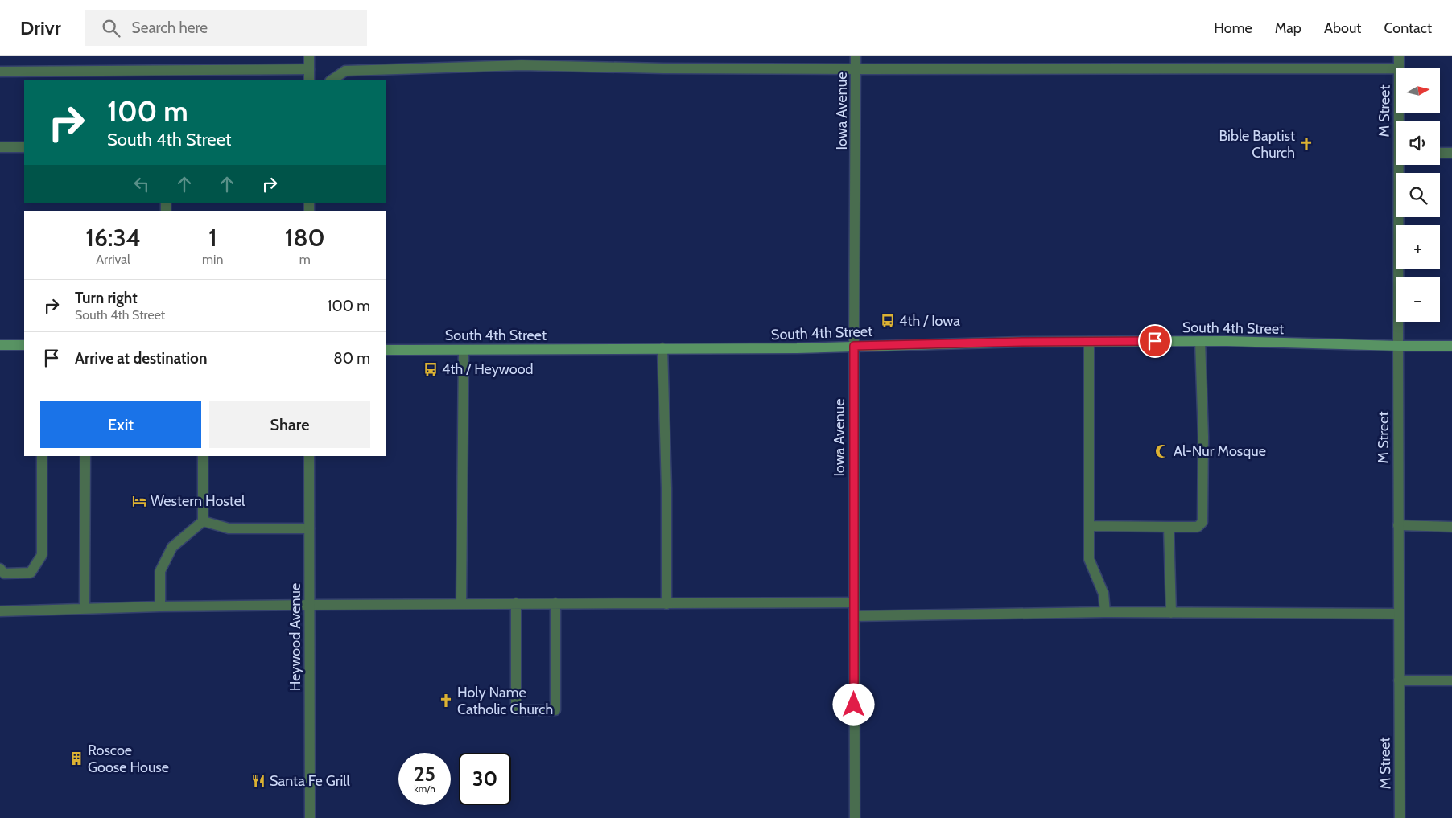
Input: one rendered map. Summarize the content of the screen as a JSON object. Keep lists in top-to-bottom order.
{
  "streets": {
    "main road": ["South 4th Street"],
    "street": ["Iowa Avenue", "M Street", "Heywood Avenue"]
  },
  "crossings": [
    ["Iowa Avenue", "South 4th Street"],
    ["M Street", "South 4th Street"]
  ],
  "places": {
    "church": ["Bible Baptist Church", "Holy Name Catholic Church"],
    "bus stop": ["4th / Iowa", "4th / Heywood"],
    "mosque": ["Al-Nur Mosque"],
    "hotel": ["Western Hostel"],
    "building": ["Roscoe Goose House"],
    "restaurant": ["Santa Fe Grill"]
  },
  "north": "right",
  "page": {
    "header": "Drivr",
    "search": "Search here",
    "nav": [
      "Home",
      "Map",
      "About",
      "Contact"
    ],
    "map_buttons": ["+", "−"],
    "turn": ["100 m", "South 4th Street"],
    "eta": [
      "16:34",
      "Arrival",
      "1",
      "min",
      "180",
      "m"
    ],
    "list": [
      {
        "name": "Turn right",
        "note": "South 4th Street",
        "value": "100 m"
      },
      {
        "name": "Arrive at destination",
        "value": "80 m"
      }
    ],
    "buttons": ["Exit", "Share"],
    "speed": "25 km/h",
    "limit": "30"
  }
}
